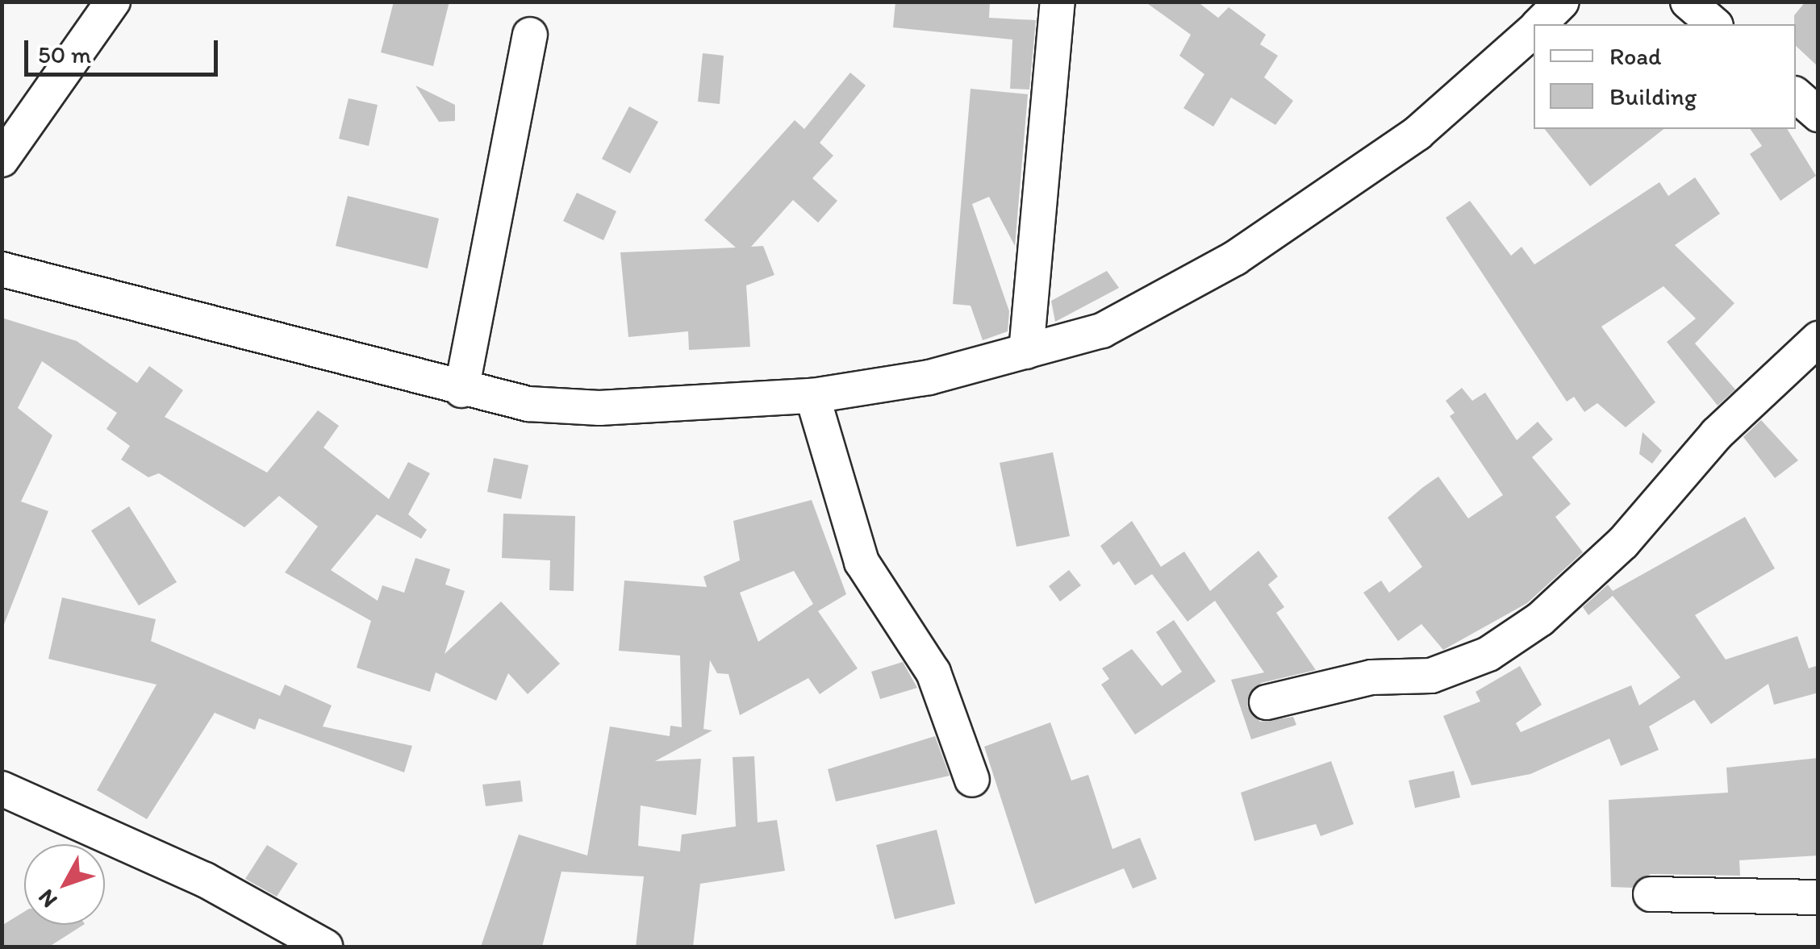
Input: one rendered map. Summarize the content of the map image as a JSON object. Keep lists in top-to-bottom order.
{
  "legend": ["Road", "Building"],
  "scale_bar": "50 m",
  "north": "bottom left"
}
